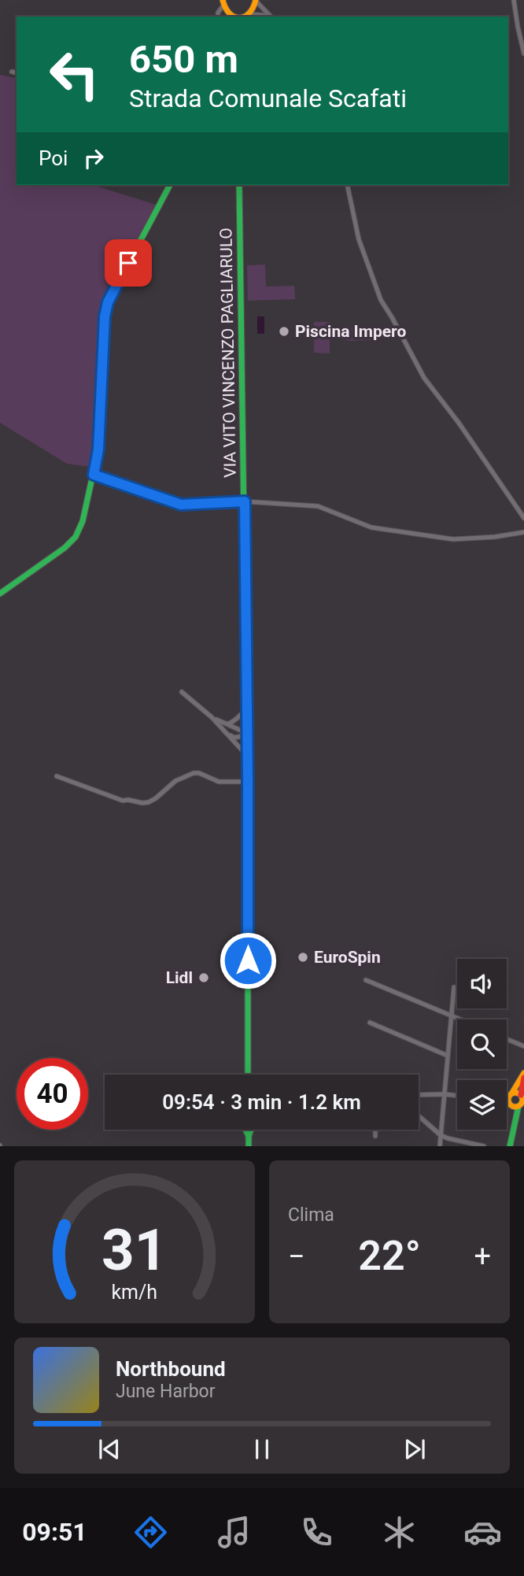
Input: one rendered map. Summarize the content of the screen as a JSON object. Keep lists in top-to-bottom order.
{
  "streets": {
    "street": ["VIA VITO VINCENZO PAGLIARULO"]
  },
  "places": ["Piscina Impero", "EuroSpin", "Lidl"],
  "page": {
    "turn": ["650 m", "Strada Comunale Scafati"],
    "then": "Poi",
    "limit": "40",
    "trip": "09:54 · 3 min · 1.2 km",
    "tile": "Clima",
    "heat": ["−", "22°", "+"],
    "song": ["Northbound", "June Harbor"],
    "tabs": "09:51",
    "gauge": ["31", "km/h"]
  }
}
